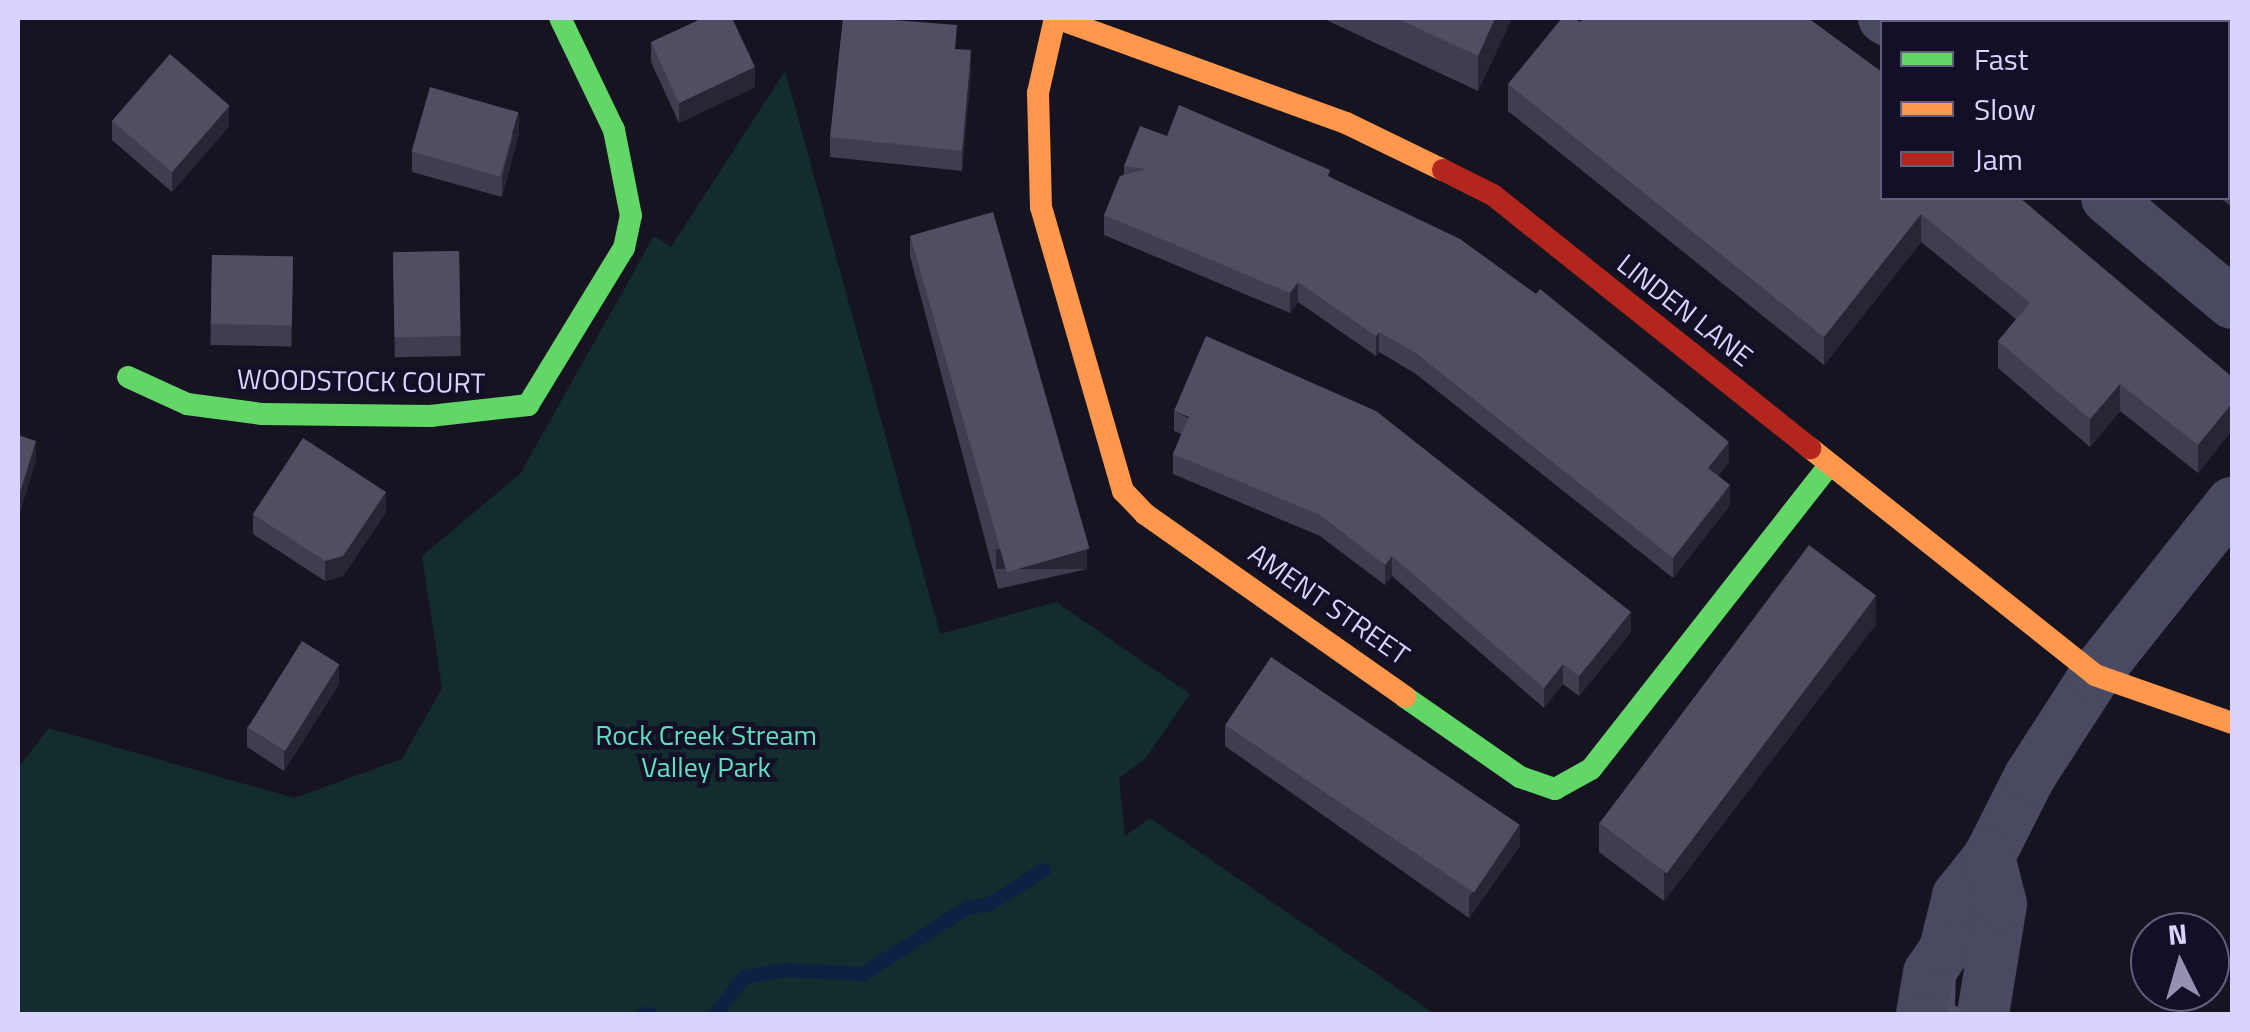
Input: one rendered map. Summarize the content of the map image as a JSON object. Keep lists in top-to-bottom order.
{
  "streets": {
    "street": ["LINDEN LANE", "WOODSTOCK COURT", "AMENT STREET"]
  },
  "crossings": [
    ["LINDEN LANE", "AMENT STREET"]
  ],
  "parks": ["Rock Creek Stream Valley Park"],
  "legend": ["Fast", "Slow", "Jam"],
  "north": "top"
}
